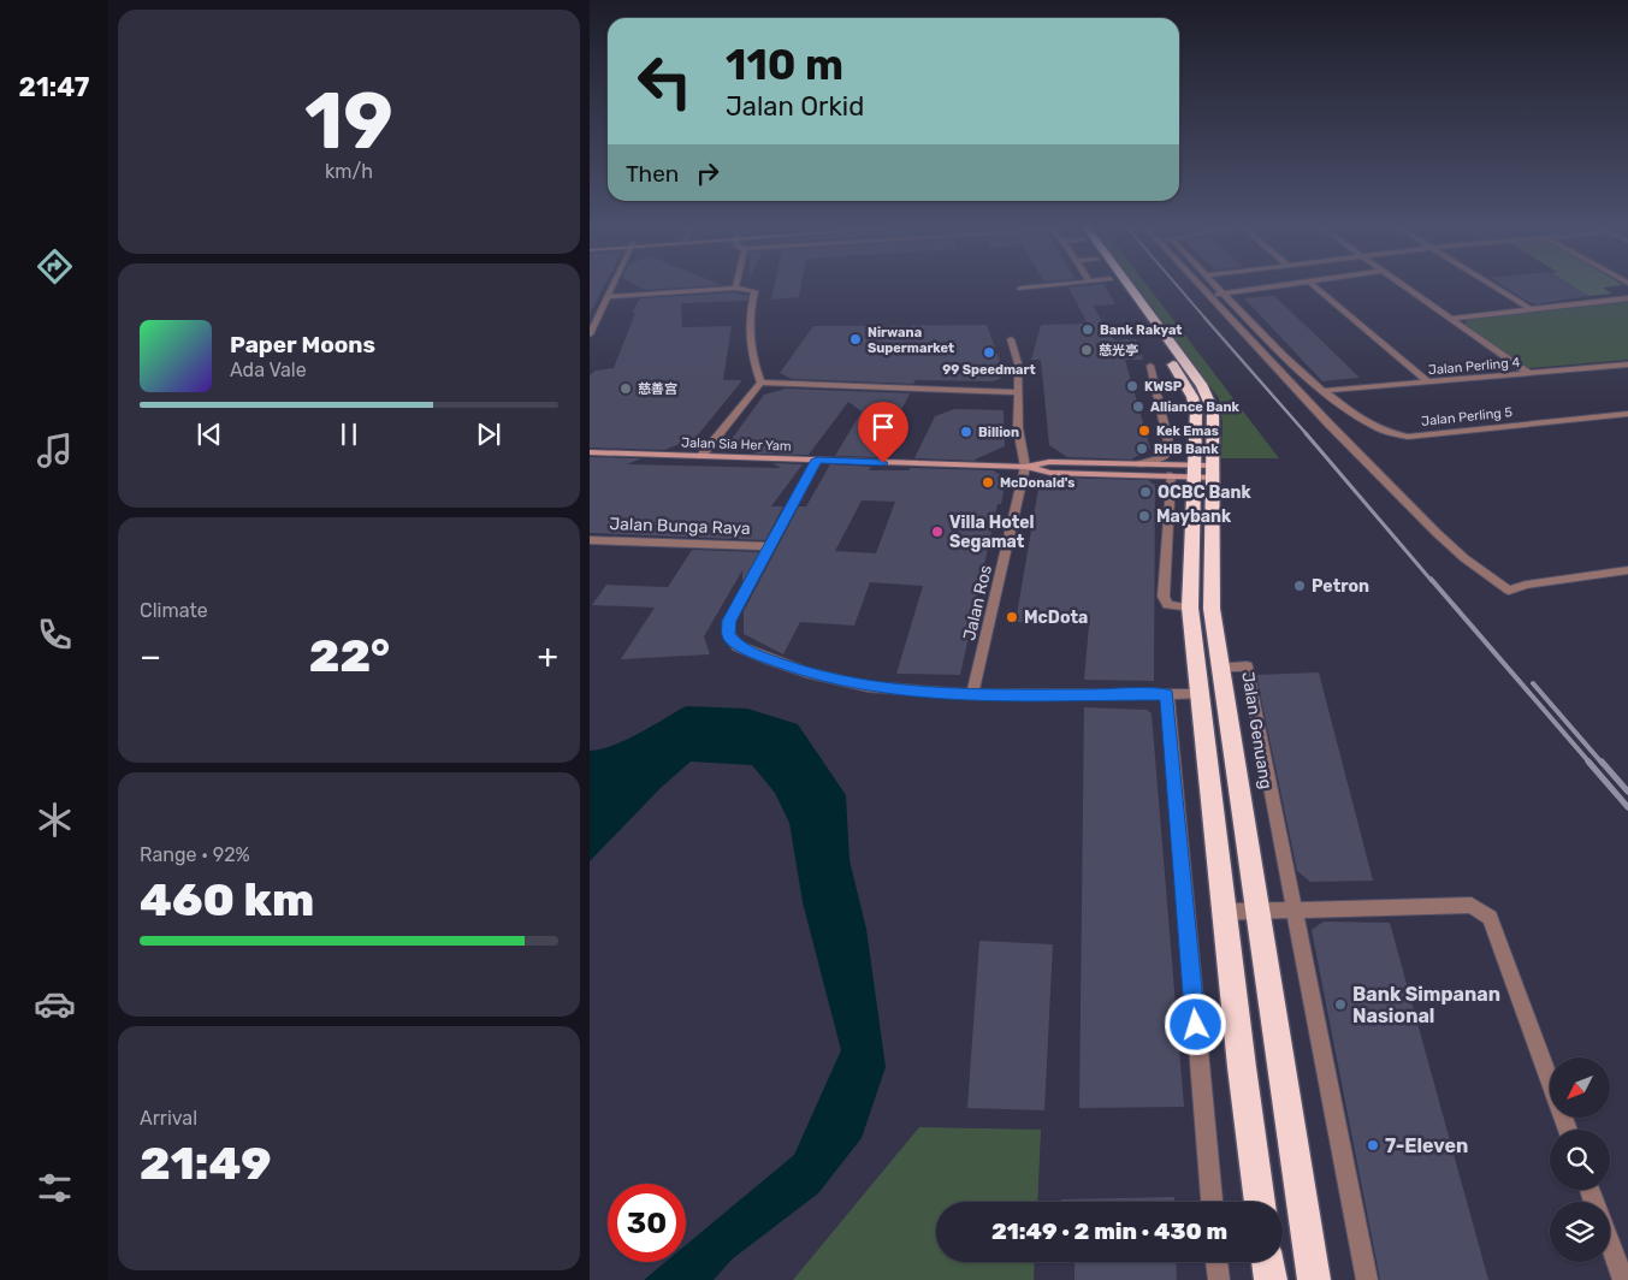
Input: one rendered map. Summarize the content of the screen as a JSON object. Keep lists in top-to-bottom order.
{
  "streets": {
    "highway": ["Jalan Genuang"],
    "street": [
      "Jalan Perling 4",
      "Jalan Perling 5",
      "Jalan Sia Her Yam",
      "Jalan Bunga Raya",
      "Jalan Ros"
    ]
  },
  "crossings": [
    ["Jalan Perling 4", "Jalan Perling 5"],
    ["Jalan Sia Her Yam", "Jalan Ros"],
    ["Jalan Sia Her Yam", "Jalan Genuang"]
  ],
  "places": [
    "Bank Rakyat",
    "Nirwana Supermarket",
    "慈光亭",
    "99 Speedmart",
    "KWSP",
    "慈善宫",
    "Alliance Bank",
    "Kek Emas",
    "Billion",
    "RHB Bank",
    "McDonald's",
    "OCBC Bank",
    "Maybank",
    "Villa Hotel Segamat",
    "Petron",
    "McDota",
    "Bank Simpanan Nasional",
    "7-Eleven"
  ],
  "north": "bottom left",
  "page": {
    "tabs": "21:47",
    "tile": [
      ["19", "km/h"],
      "Climate",
      ["Range · 92%", "460 km"],
      ["Arrival", "21:49"]
    ],
    "turn": ["110 m", "Jalan Orkid"],
    "then": "Then",
    "song": ["Paper Moons", "Ada Vale"],
    "heat": ["−", "22°", "+"],
    "limit": "30",
    "trip": "21:49 · 2 min · 430 m"
  }
}
